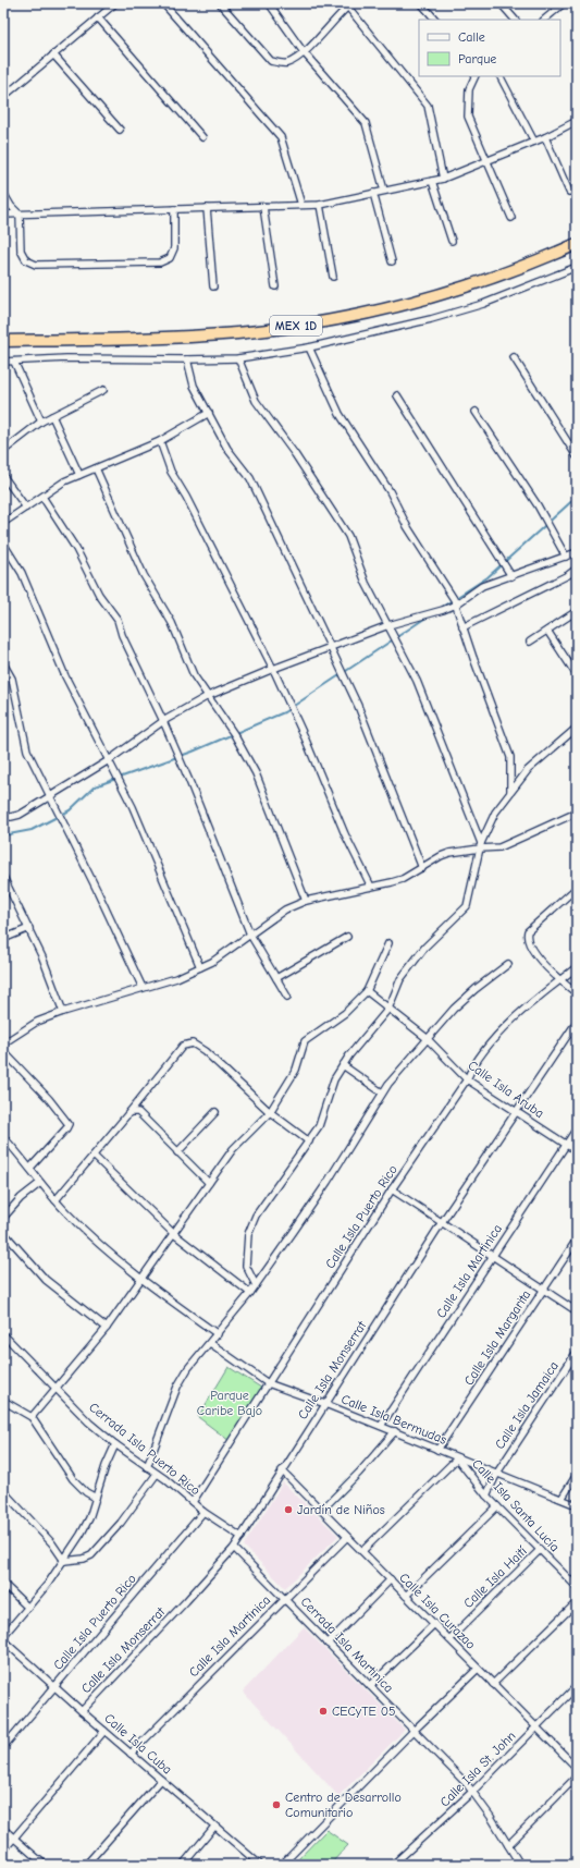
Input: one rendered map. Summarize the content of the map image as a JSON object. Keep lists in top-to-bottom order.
{
  "streets": {
    "highway": ["MEX 1D"],
    "street": [
      "Calle Isla Aruba",
      "Calle Isla Puerto Rico",
      "Calle Isla Martinica",
      "Calle Isla Margarita",
      "Calle Isla Monserrat",
      "Calle Isla Jamaica",
      "Calle Isla Bermudas",
      "Cerrada Isla Puerto Rico",
      "Calle Isla Santa Lucía",
      "Calle Isla Haití",
      "Calle Isla Curazao",
      "Cerrada Isla Martinica",
      "Calle Isla Cuba",
      "Calle Isla St. John"
    ]
  },
  "crossings": [
    ["Calle Isla Aruba", "Calle Isla Puerto Rico"],
    ["Calle Isla Aruba", "Calle Isla Martinica"],
    ["Calle Isla Aruba", "Calle Isla Monserrat"],
    ["Calle Isla Puerto Rico", "Calle Isla Bermudas"],
    ["Calle Isla Puerto Rico", "Cerrada Isla Puerto Rico"],
    ["Calle Isla Puerto Rico", "Calle Isla Cuba"],
    ["Calle Isla Martinica", "Calle Isla Bermudas"],
    ["Calle Isla Martinica", "Calle Isla Curazao"],
    ["Calle Isla Martinica", "Cerrada Isla Martinica"],
    ["Calle Isla Martinica", "Calle Isla Cuba"],
    ["Calle Isla Margarita", "Calle Isla Bermudas"],
    ["Calle Isla Monserrat", "Calle Isla Bermudas"],
    ["Calle Isla Monserrat", "Cerrada Isla Puerto Rico"],
    ["Calle Isla Monserrat", "Calle Isla Curazao"],
    ["Calle Isla Monserrat", "Cerrada Isla Martinica"],
    ["Calle Isla Monserrat", "Calle Isla Cuba"],
    ["Calle Isla Jamaica", "Calle Isla Bermudas"],
    ["Calle Isla Jamaica", "Calle Isla Santa Lucía"],
    ["Calle Isla Bermudas", "Calle Isla Santa Lucía"],
    ["Calle Isla Santa Lucía", "Calle Isla Haití"],
    ["Calle Isla Haití", "Calle Isla Curazao"],
    ["Calle Isla Curazao", "Calle Isla St. John"],
    ["Cerrada Isla Martinica", "Calle Isla St. John"]
  ],
  "parks": ["Parque Caribe Bajo"],
  "places": ["Jardín de Niños", "CECyTE 05", "Centro de Desarrollo Comunitario"],
  "legend": ["Calle", "Parque"]
}
